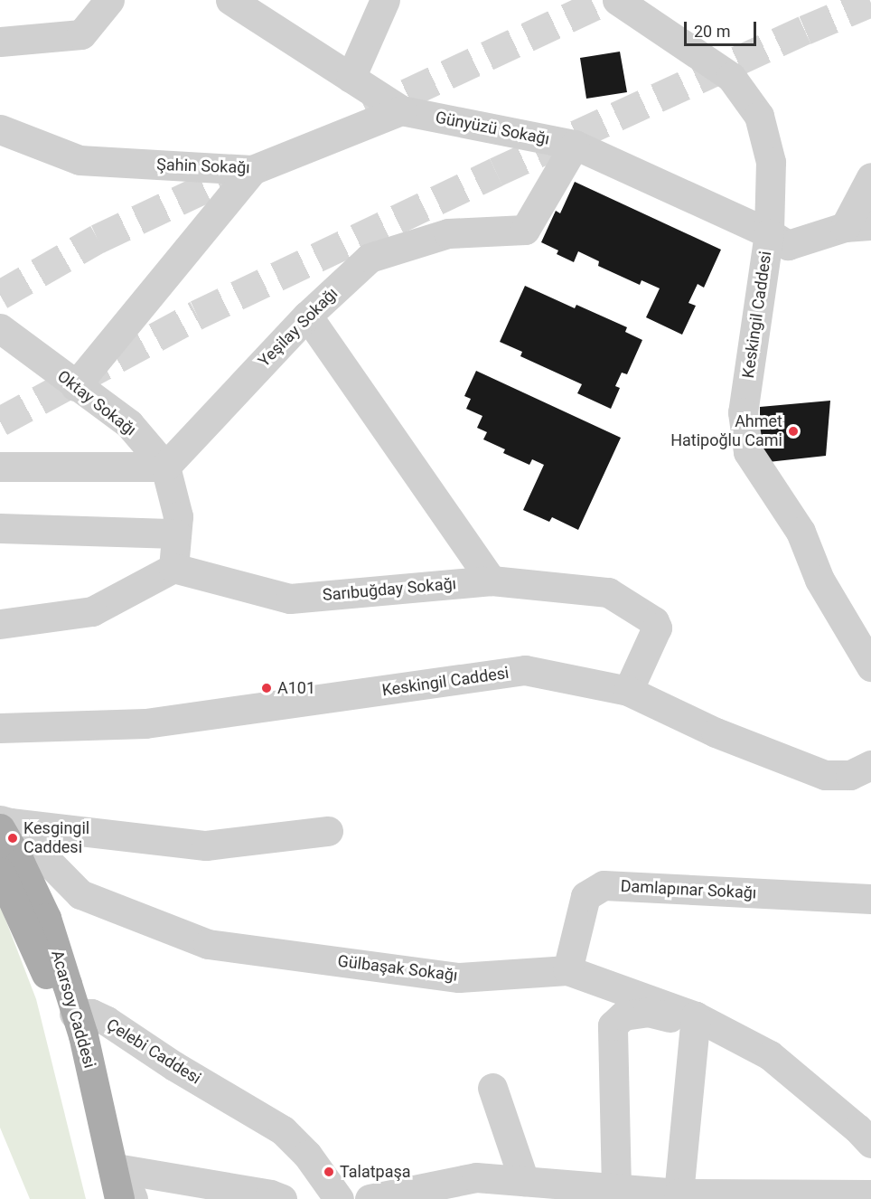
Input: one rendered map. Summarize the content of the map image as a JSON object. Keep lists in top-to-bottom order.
{
  "streets": {
    "main road": ["Acarsoy Caddesi"],
    "street": [
      "Günyüzü Sokağı",
      "Şahin Sokağı",
      "Keskingil Caddesi",
      "Yeşilay Sokağı",
      "Oktay Sokağı",
      "Sarıbuğday Sokağı",
      "Damlapınar Sokağı",
      "Gülbaşak Sokağı",
      "Çelebi Caddesi"
    ]
  },
  "crossings": [
    ["Günyüzü Sokağı", "Şahin Sokağı"],
    ["Günyüzü Sokağı", "Keskingil Caddesi"],
    ["Günyüzü Sokağı", "Yeşilay Sokağı"],
    ["Keskingil Caddesi", "Sarıbuğday Sokağı"],
    ["Yeşilay Sokağı", "Oktay Sokağı"],
    ["Oktay Sokağı", "Sarıbuğday Sokağı"],
    ["Damlapınar Sokağı", "Gülbaşak Sokağı"],
    ["Gülbaşak Sokağı", "Acarsoy Caddesi"],
    ["Acarsoy Caddesi", "Çelebi Caddesi"]
  ],
  "places": [
    "Ahmet Hatipoğlu Cami",
    "A101",
    "Kesgingil Caddesi",
    "Talatpaşa"
  ],
  "scale_bar": "20 m"
}
